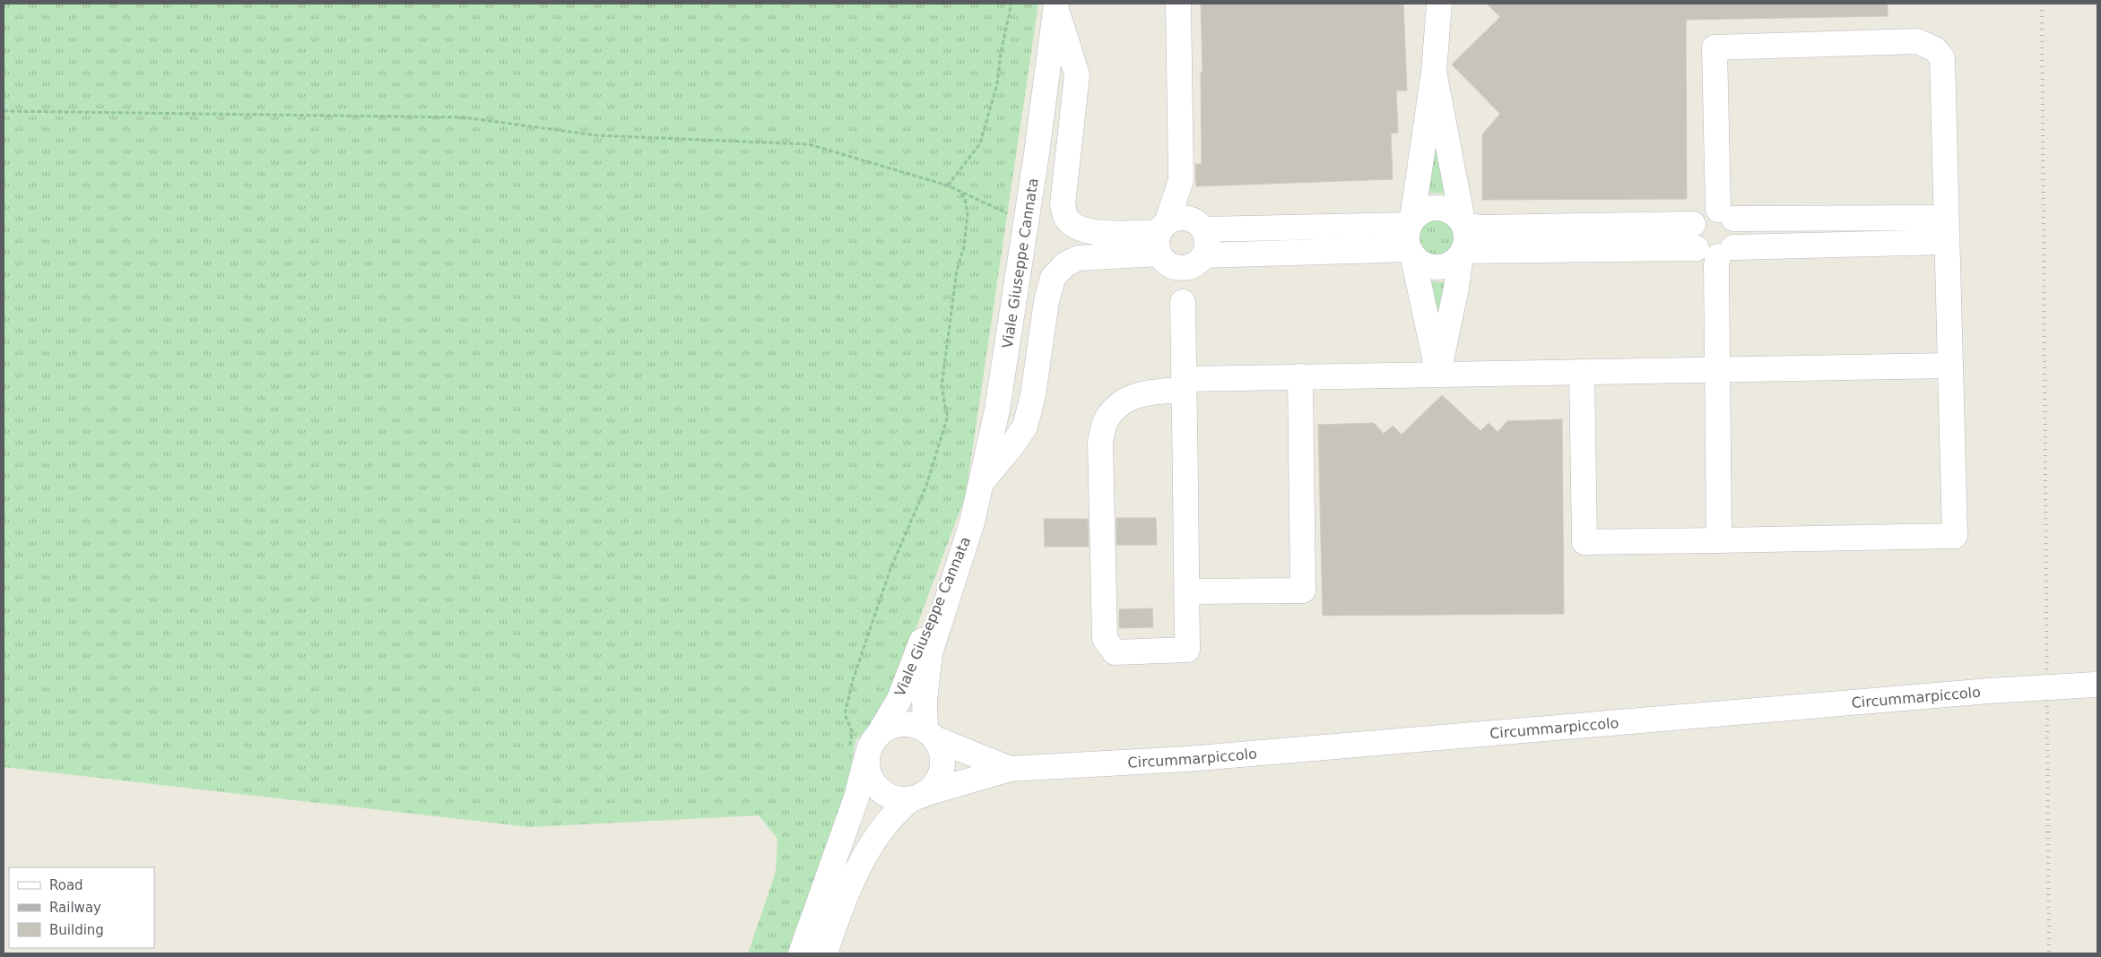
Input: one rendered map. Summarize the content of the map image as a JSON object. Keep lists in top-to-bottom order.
{
  "streets": {
    "street": ["Viale Giuseppe Cannata", "Circummarpiccolo"]
  },
  "crossings": [
    ["Viale Giuseppe Cannata", "Circummarpiccolo"]
  ],
  "legend": ["Road", "Railway", "Building"]
}
